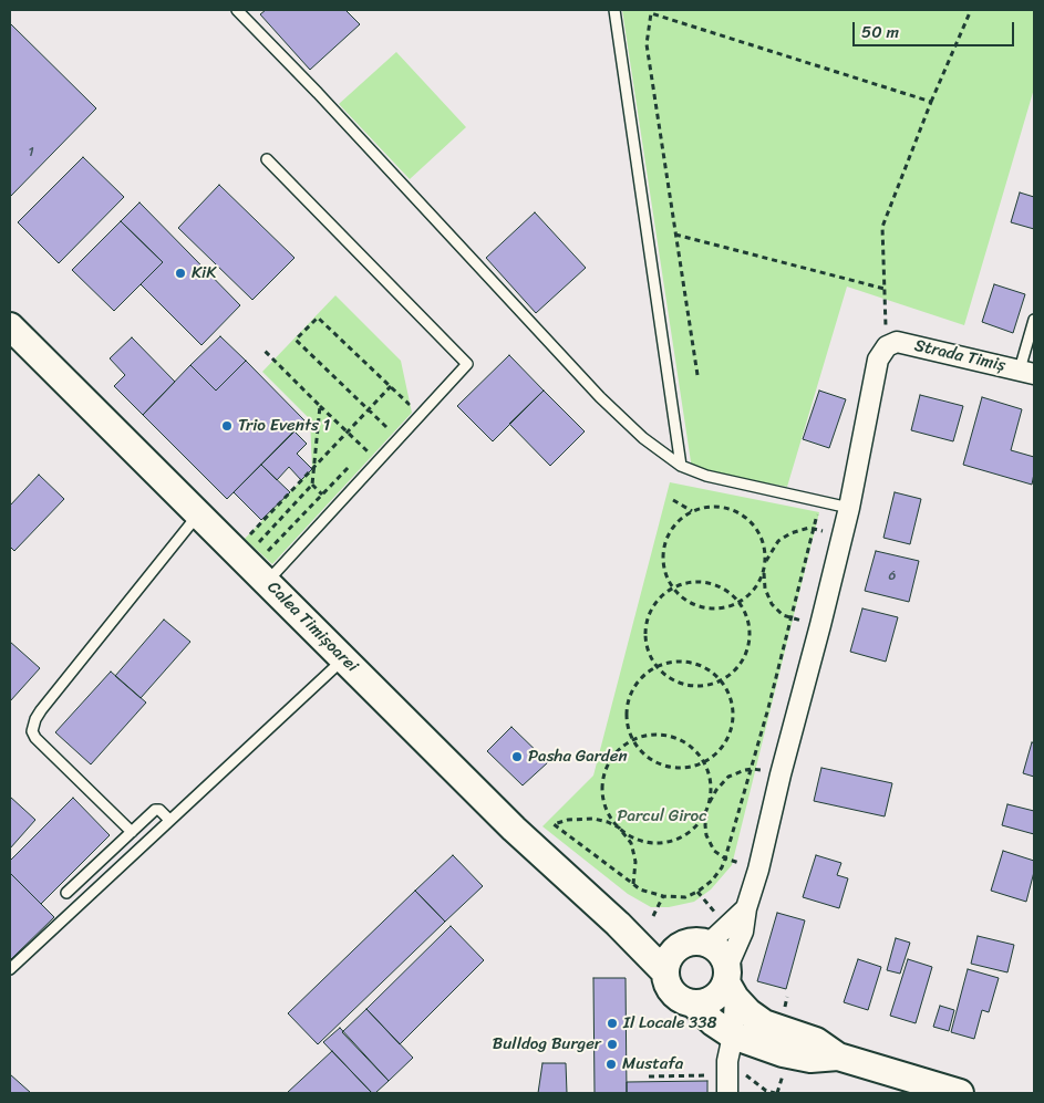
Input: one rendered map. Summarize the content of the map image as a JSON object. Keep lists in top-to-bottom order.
{
  "streets": {
    "main road": ["Calea Timișoarei"],
    "street": ["Strada Timiș"]
  },
  "parks": ["Parcul Giroc"],
  "places": [
    "KiK",
    "Trio Events 1",
    "Pasha Garden",
    "Il Locale 338",
    "Bulldog Burger",
    "Mustafa"
  ],
  "house_numbers": ["1", "6"],
  "scale_bar": "50 m"
}
